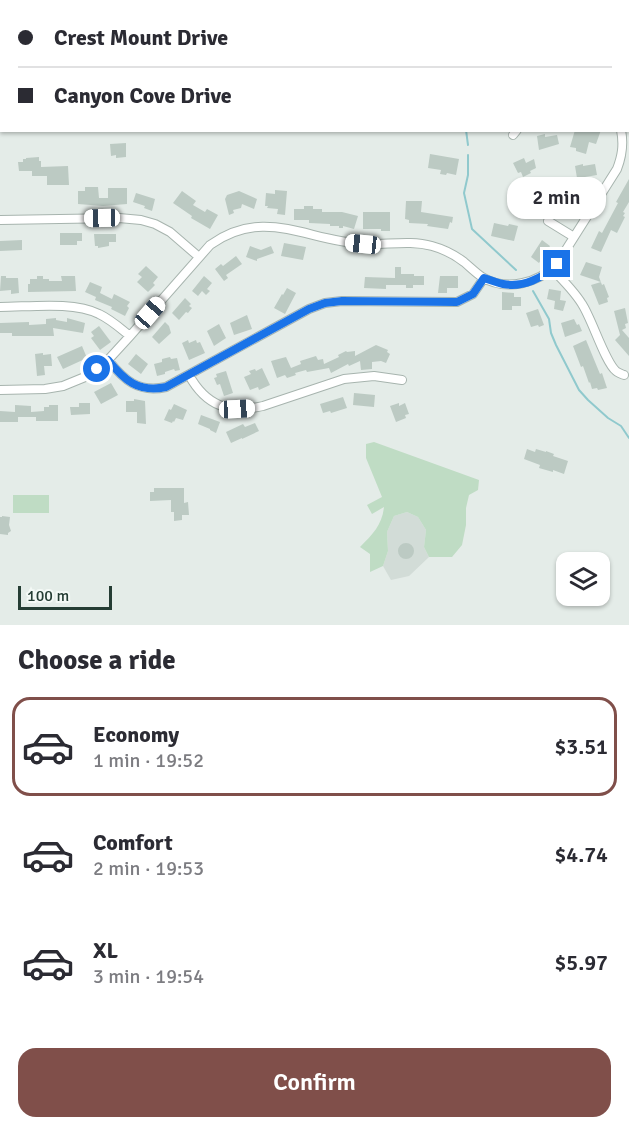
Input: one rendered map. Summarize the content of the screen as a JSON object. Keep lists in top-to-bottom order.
{
  "scale_bar": "100 m",
  "page": {
    "banner": ["Crest Mount Drive", "Canyon Cove Drive"],
    "bubble": "2 min",
    "scale": "100 m",
    "heading": "Choose a ride",
    "list": [
      {
        "name": "Economy",
        "note": "1 min · 19:52",
        "value": "$3.51"
      },
      {
        "name": "Comfort",
        "note": "2 min · 19:53",
        "value": "$4.74"
      },
      {
        "name": "XL",
        "note": "3 min · 19:54",
        "value": "$5.97"
      }
    ],
    "buttons": "Confirm"
  }
}
